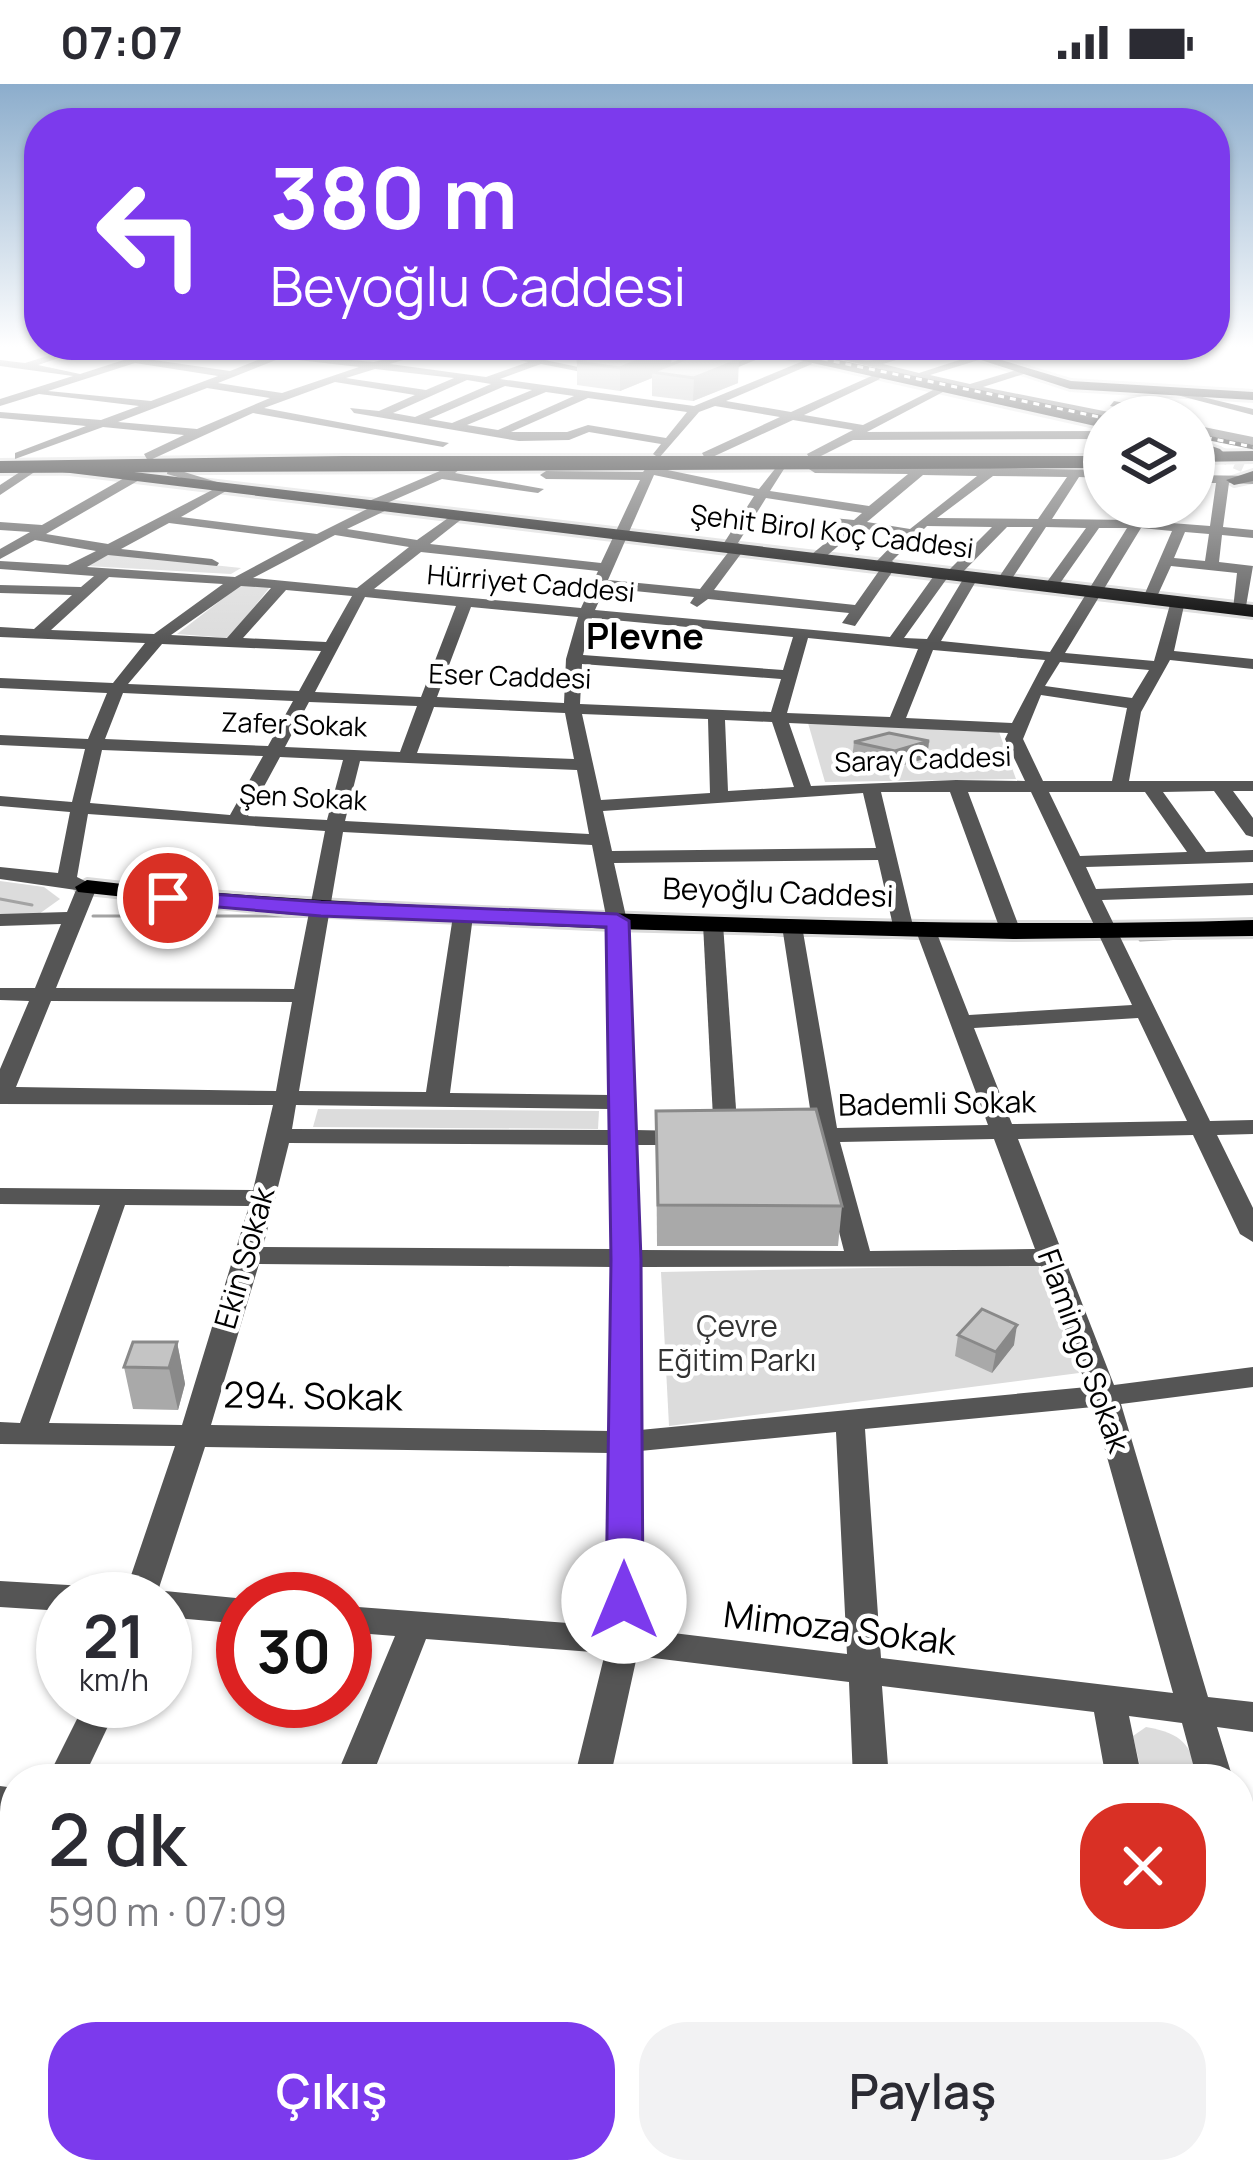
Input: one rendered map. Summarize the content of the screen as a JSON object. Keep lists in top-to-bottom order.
{
  "streets": {
    "main road": ["Şehit Birol Koç Caddesi", "Beyoğlu Caddesi"],
    "street": [
      "Hürriyet Caddesi",
      "Eser Caddesi",
      "Zafer Sokak",
      "Saray Caddesi",
      "Şen Sokak",
      "Bademli Sokak",
      "Ekin Sokak",
      "Flamingo Sokak",
      "294. Sokak",
      "Mimoza Sokak"
    ]
  },
  "crossings": [
    ["Zafer Sokak", "Ekin Sokak"],
    ["Saray Caddesi", "Flamingo Sokak"],
    ["Şen Sokak", "Ekin Sokak"],
    ["Şen Sokak", "Flamingo Sokak"],
    ["Beyoğlu Caddesi", "Ekin Sokak"],
    ["Beyoğlu Caddesi", "Flamingo Sokak"],
    ["Bademli Sokak", "Ekin Sokak"],
    ["Bademli Sokak", "Flamingo Sokak"],
    ["Ekin Sokak", "294. Sokak"],
    ["Flamingo Sokak", "294. Sokak"],
    ["Flamingo Sokak", "Mimoza Sokak"]
  ],
  "districts": ["Plevne"],
  "parks": ["Çevre Eğitim Parkı"],
  "page": {
    "status": "07:07",
    "turn": ["380 m", "Beyoğlu Caddesi"],
    "speed": "21 km/h",
    "limit": "30",
    "heading": ["2 dk", "590 m · 07:09"],
    "buttons": ["Çıkış", "Paylaş"]
  }
}
